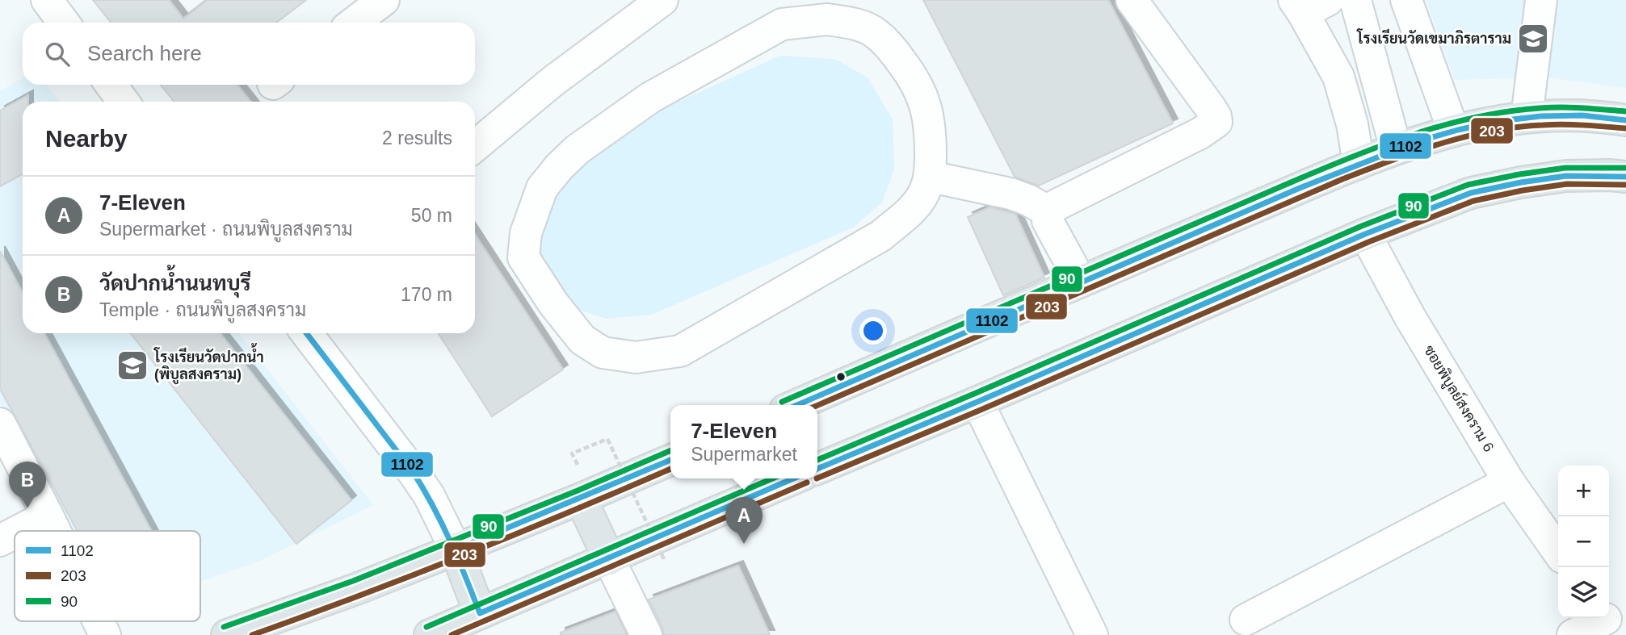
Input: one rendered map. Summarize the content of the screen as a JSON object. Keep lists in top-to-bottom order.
{
  "streets": {
    "street": ["ซอยพิบูลย์สงคราม 6"]
  },
  "places": {
    "school or university": ["โรงเรียนวัดเขมาภิรตาราม", "โรงเรียนวัดปากน้ำ (พิบูลสงคราม)"]
  },
  "lines": ["transit line 90", "transit line 1102", "transit line 203"],
  "legend": ["1102", "203", "90"],
  "page": {
    "search": "Search here",
    "heading": ["Nearby", "2 results"],
    "list": [
      {
        "mark": "A",
        "name": "7-Eleven",
        "note": "Supermarket · ถนนพิบูลสงคราม",
        "value": "50 m"
      },
      {
        "mark": "B",
        "name": "วัดปากน้ำนนทบุรี",
        "note": "Temple · ถนนพิบูลสงคราม",
        "value": "170 m"
      }
    ],
    "popup": ["7-Eleven", "Supermarket"],
    "pins": ["B", "A"],
    "map_buttons": ["+", "−"]
  }
}
